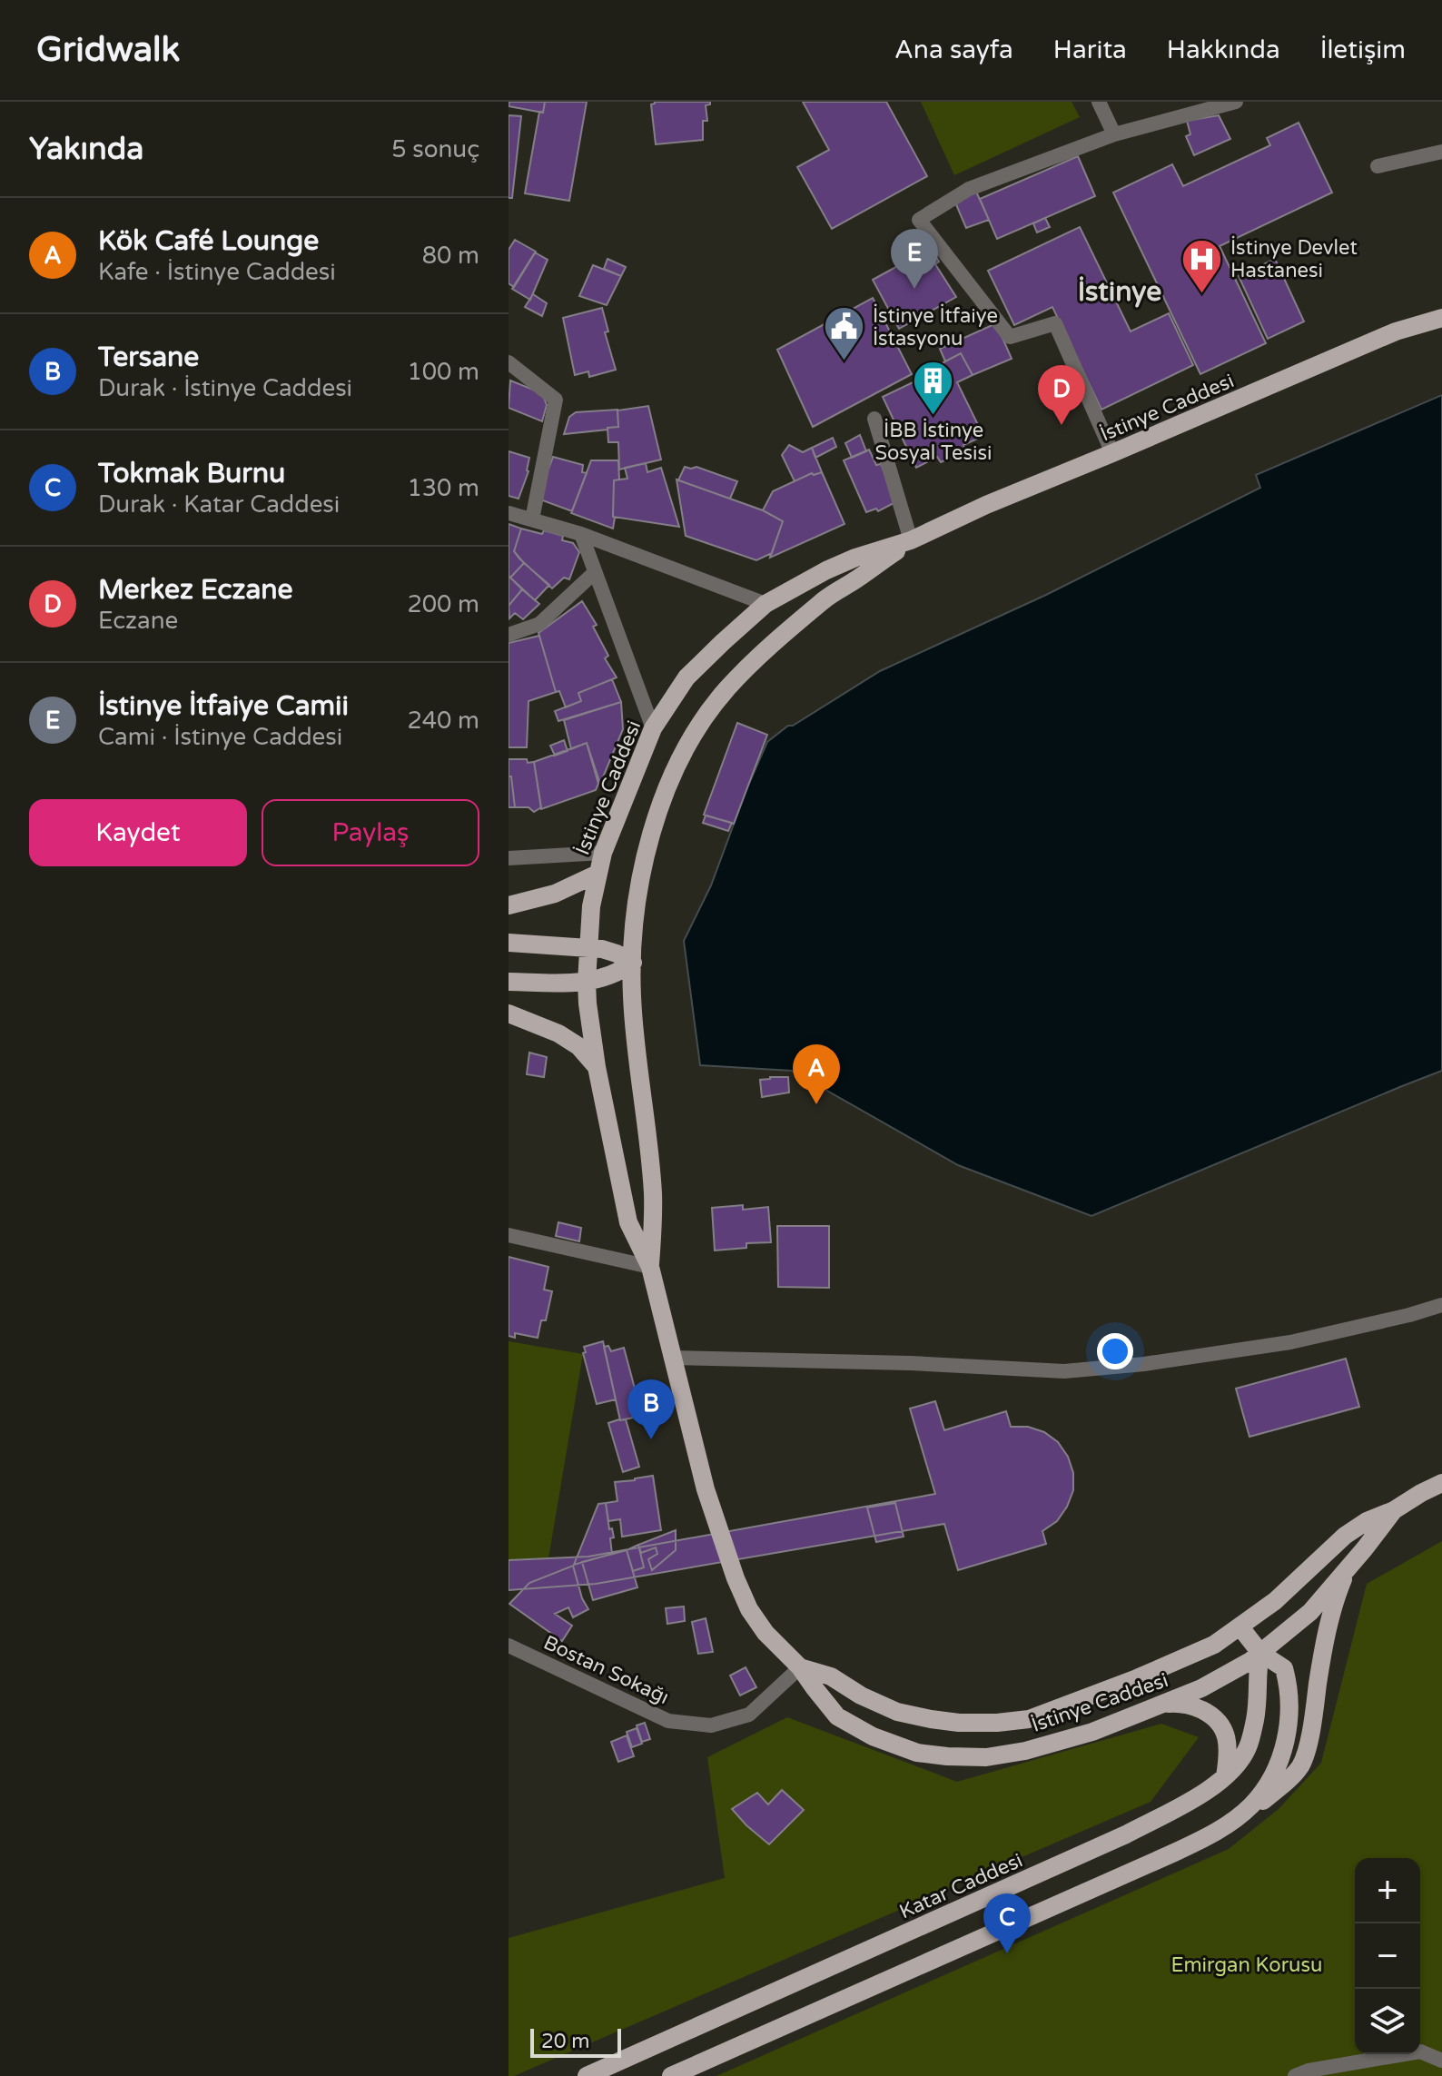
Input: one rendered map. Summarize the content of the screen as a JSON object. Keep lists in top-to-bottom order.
{
  "streets": {
    "main road": ["İstinye Caddesi", "Katar Caddesi"],
    "street": ["Bostan Sokağı"]
  },
  "crossings": [
    ["İstinye Caddesi", "Bostan Sokağı"],
    ["İstinye Caddesi", "Katar Caddesi"]
  ],
  "districts": ["İstinye"],
  "parks": ["Emirgan Korusu"],
  "places": {
    "hospital": ["İstinye Devlet Hastanesi"],
    "public building": ["İstinye İtfaiye İstasyonu"],
    "building": ["İBB İstinye Sosyal Tesisi"]
  },
  "scale_bar": "20 m",
  "page": {
    "header": "Gridwalk",
    "nav": [
      "Ana sayfa",
      "Harita",
      "Hakkında",
      "İletişim"
    ],
    "heading": ["Yakında", "5 sonuç"],
    "list": [
      {
        "mark": "A",
        "name": "Kök Café Lounge",
        "note": "Kafe · İstinye Caddesi",
        "value": "80 m"
      },
      {
        "mark": "B",
        "name": "Tersane",
        "note": "Durak · İstinye Caddesi",
        "value": "100 m"
      },
      {
        "mark": "C",
        "name": "Tokmak Burnu",
        "note": "Durak · Katar Caddesi",
        "value": "130 m"
      },
      {
        "mark": "D",
        "name": "Merkez Eczane",
        "note": "Eczane",
        "value": "200 m"
      },
      {
        "mark": "E",
        "name": "İstinye İtfaiye Camii",
        "note": "Cami · İstinye Caddesi",
        "value": "240 m"
      }
    ],
    "pins": [
      "E",
      "D",
      "A",
      "B",
      "C"
    ],
    "buttons": ["Kaydet", "Paylaş"],
    "map_buttons": ["+", "−"],
    "scale": "20 m"
  }
}
